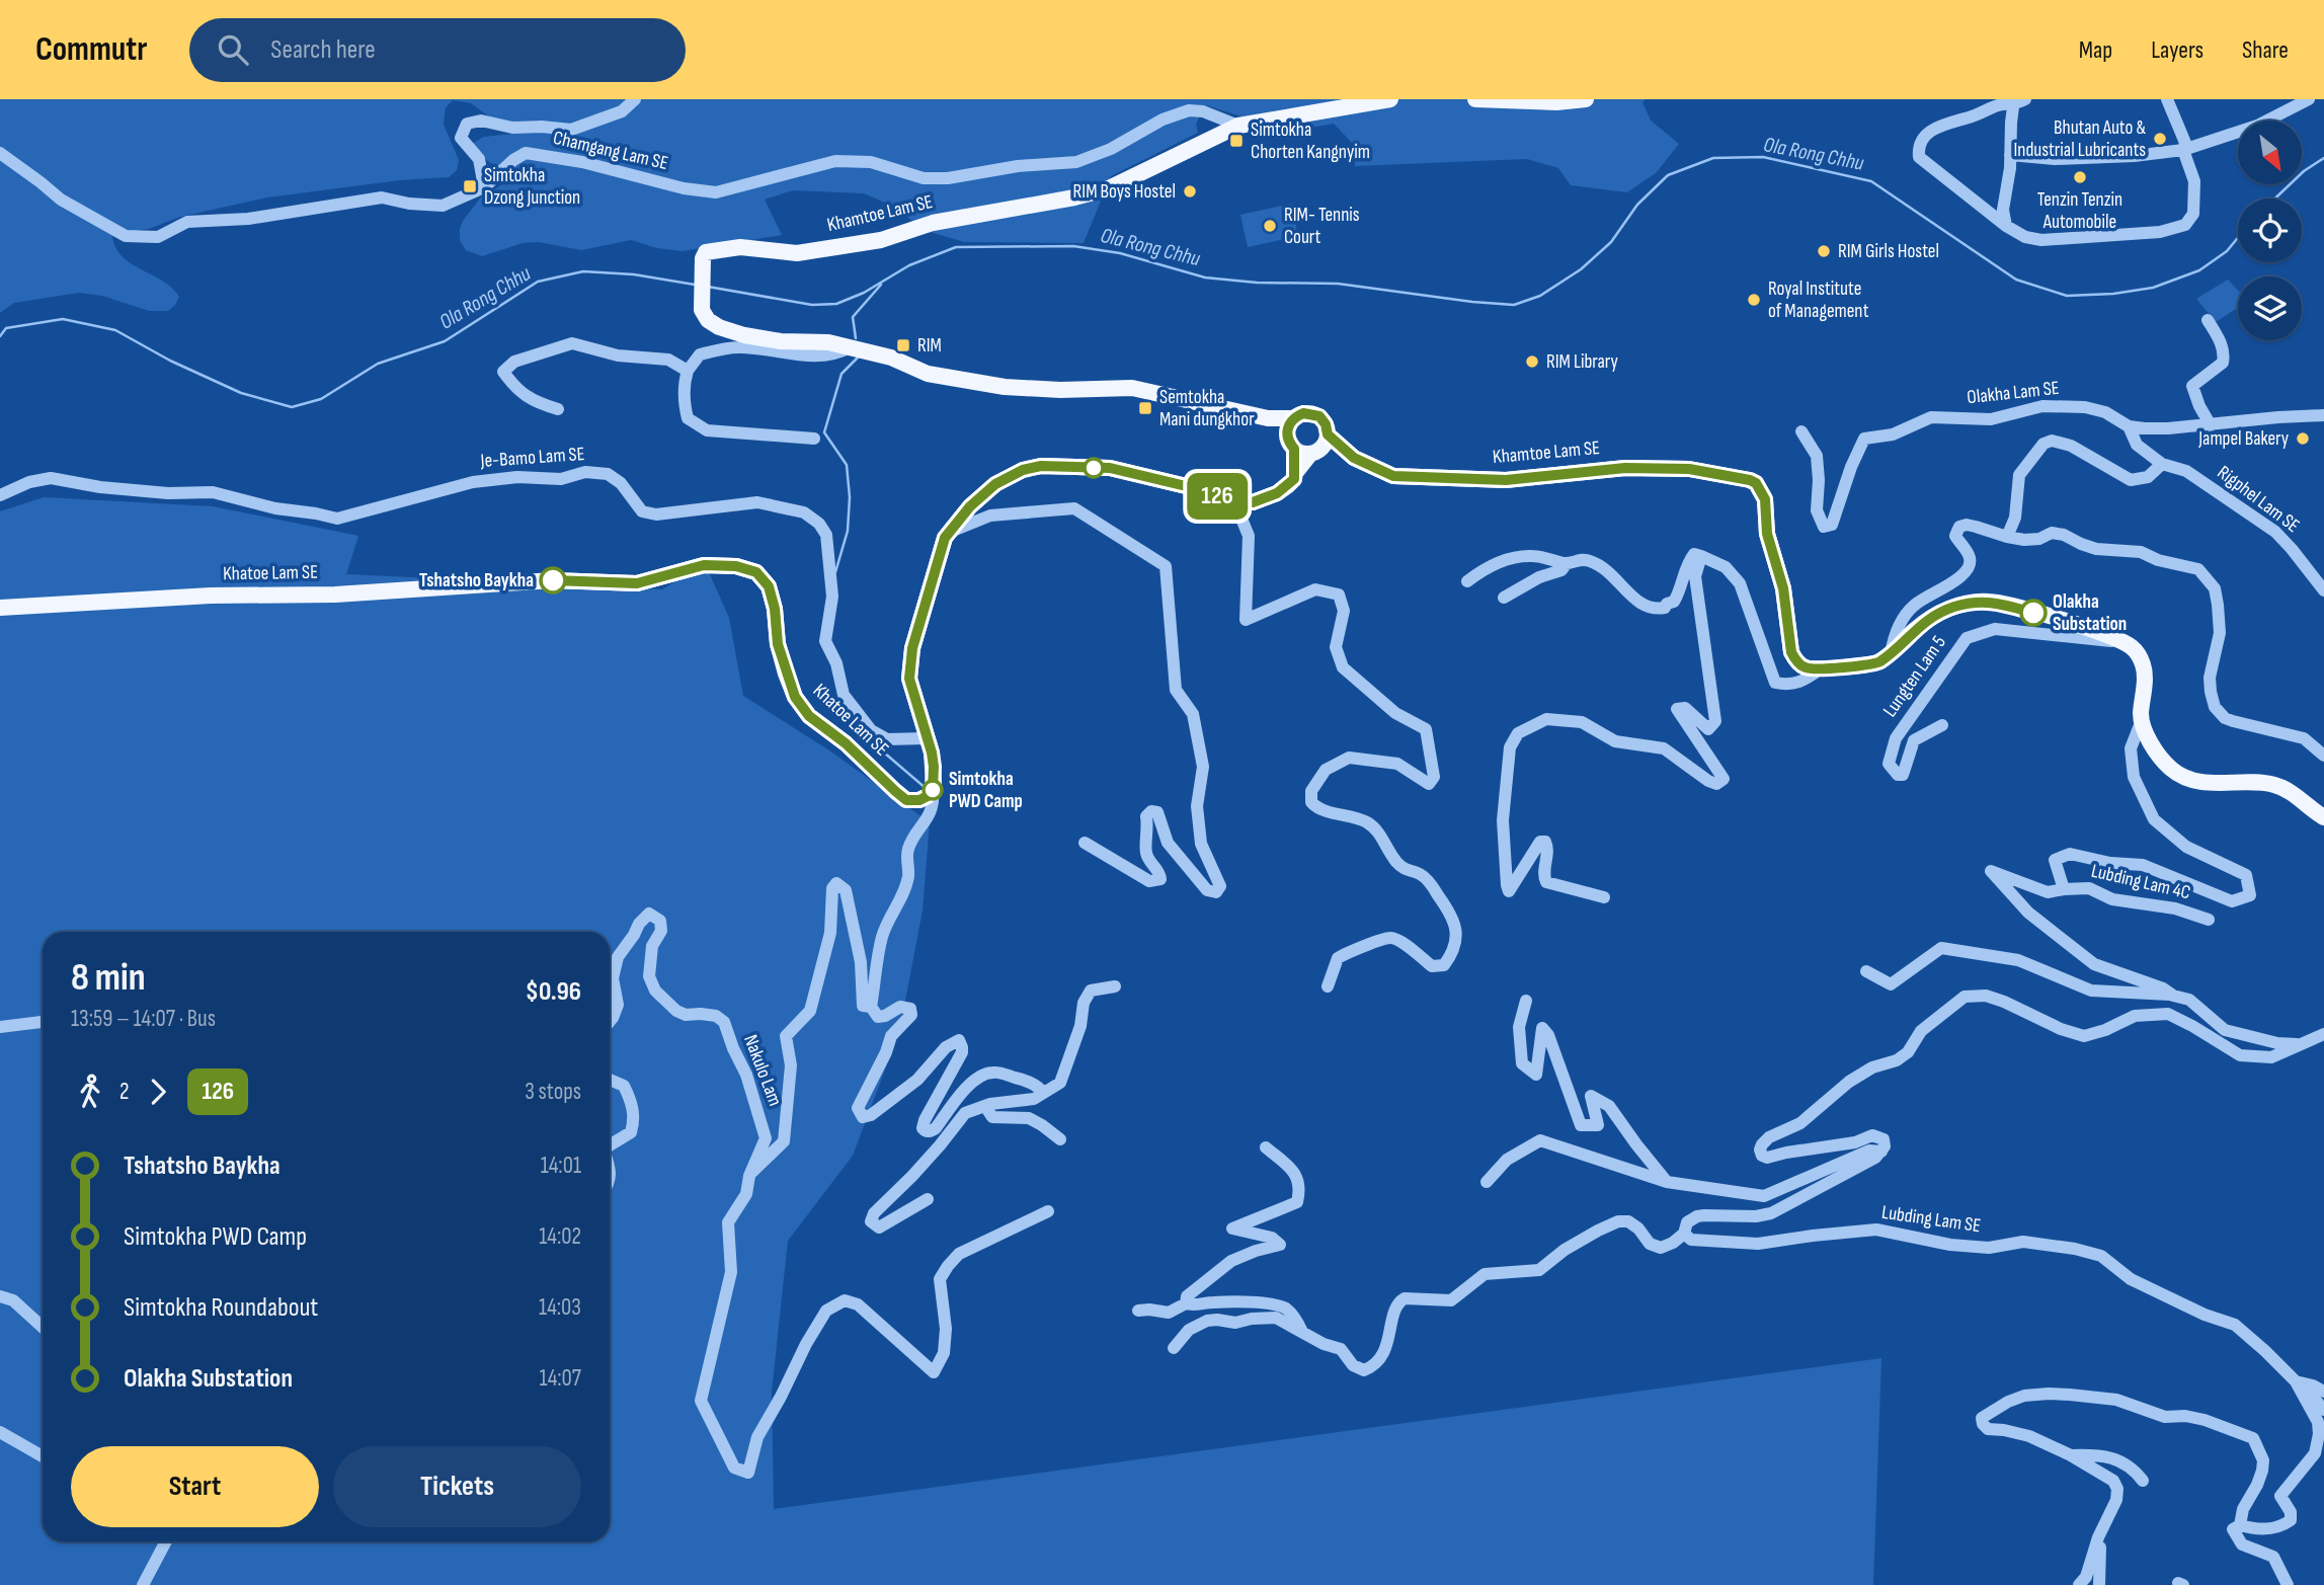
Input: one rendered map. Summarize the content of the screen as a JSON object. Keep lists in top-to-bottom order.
{
  "streets": {
    "main road": ["Khamtoe Lam SE", "Khatoe Lam SE"],
    "street": [
      "Chamgang Lam SE",
      "Olakha Lam SE",
      "Je-Bamo Lam SE",
      "Rigphel Lam SE",
      "Lungten Lam 5",
      "Lubding Lam 4C",
      "Nakulo Lam",
      "Lubding Lam SE"
    ]
  },
  "crossings": [
    ["Chamgang Lam SE", "Khamtoe Lam SE"],
    ["Olakha Lam SE", "Rigphel Lam SE"]
  ],
  "water": ["Ola Rong Chhu"],
  "places": {
    "other": [
      "Bhutan Auto & Industrial Lubricants",
      "Tenzin Tenzin Automobile",
      "RIM Boys Hostel",
      "RIM- Tennis Court",
      "RIM Girls Hostel",
      "Royal Institute of Management",
      "RIM Library",
      "Jampel Bakery",
      "Tshatsho Baykha",
      "Olakha Substation",
      "Simtokha PWD Camp"
    ],
    "transit": [
      "Simtokha Chorten Kangnyim",
      "Simtokha Dzong Junction",
      "RIM",
      "Semtokha Mani dungkhor"
    ]
  },
  "lines": ["bus line 126"],
  "north": "bottom right",
  "page": {
    "header": "Commutr",
    "search": "Search here",
    "nav": ["Map", "Layers", "Share"],
    "on_map": "126",
    "heading": ["8 min", "13:59 – 14:07 · Bus", "$0.96"],
    "legs": ["2", "126", "3 stops"],
    "list": [
      {
        "name": "Tshatsho Baykha",
        "value": "14:01"
      },
      {
        "name": "Simtokha PWD Camp",
        "value": "14:02"
      },
      {
        "name": "Simtokha Roundabout",
        "value": "14:03"
      },
      {
        "name": "Olakha Substation",
        "value": "14:07"
      }
    ],
    "buttons": ["Start", "Tickets"]
  }
}
